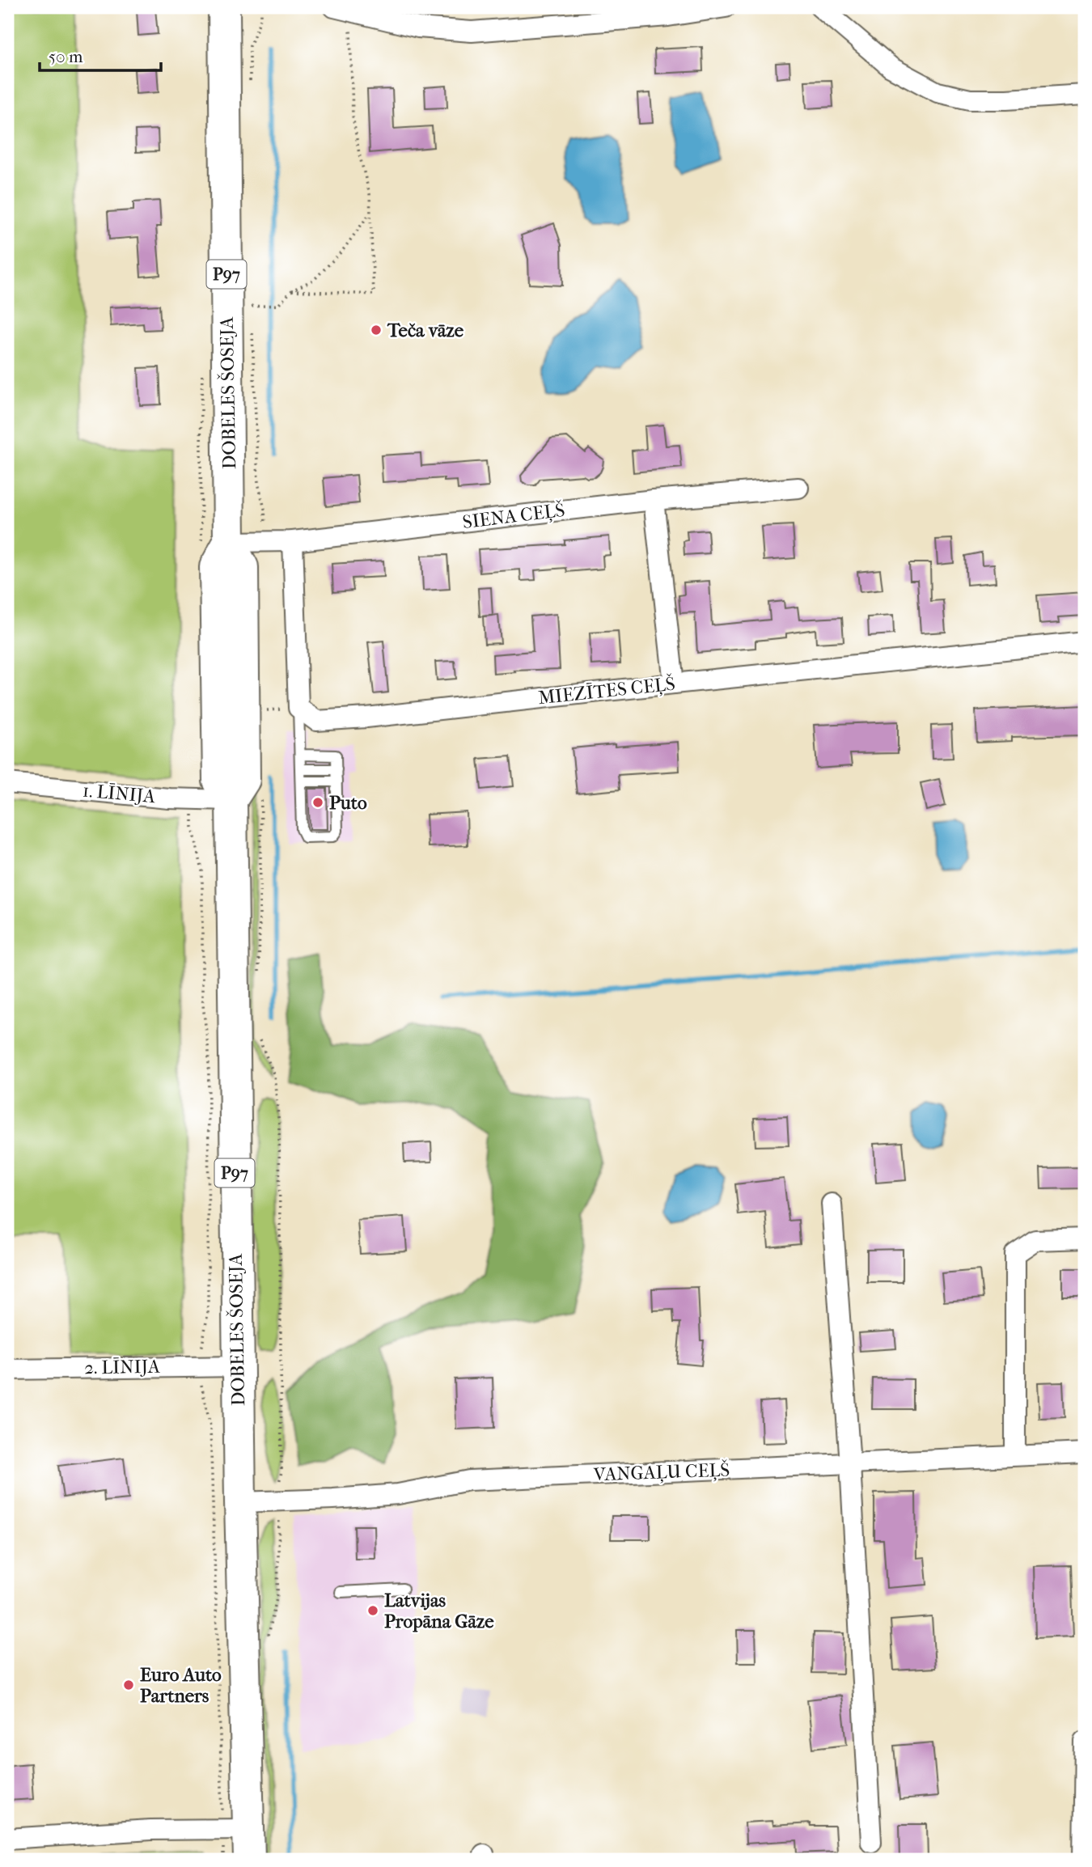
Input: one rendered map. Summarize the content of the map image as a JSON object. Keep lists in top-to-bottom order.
{
  "streets": {
    "main road": ["P97", "DOBELES ŠOSEJA"],
    "street": [
      "SIENA CEĻŠ",
      "MIEZĪTES CEĻŠ",
      "1. LĪNIJA",
      "2. LĪNIJA",
      "VANGAĻU CEĻŠ"
    ]
  },
  "crossings": [
    ["DOBELES ŠOSEJA", "SIENA CEĻŠ"],
    ["DOBELES ŠOSEJA", "1. LĪNIJA"],
    ["DOBELES ŠOSEJA", "2. LĪNIJA"],
    ["DOBELES ŠOSEJA", "VANGAĻU CEĻŠ"]
  ],
  "places": [
    "Teča vāze",
    "Puto",
    "Latvijas Propāna Gāze",
    "Euro Auto Partners"
  ],
  "scale_bar": "50 m"
}
